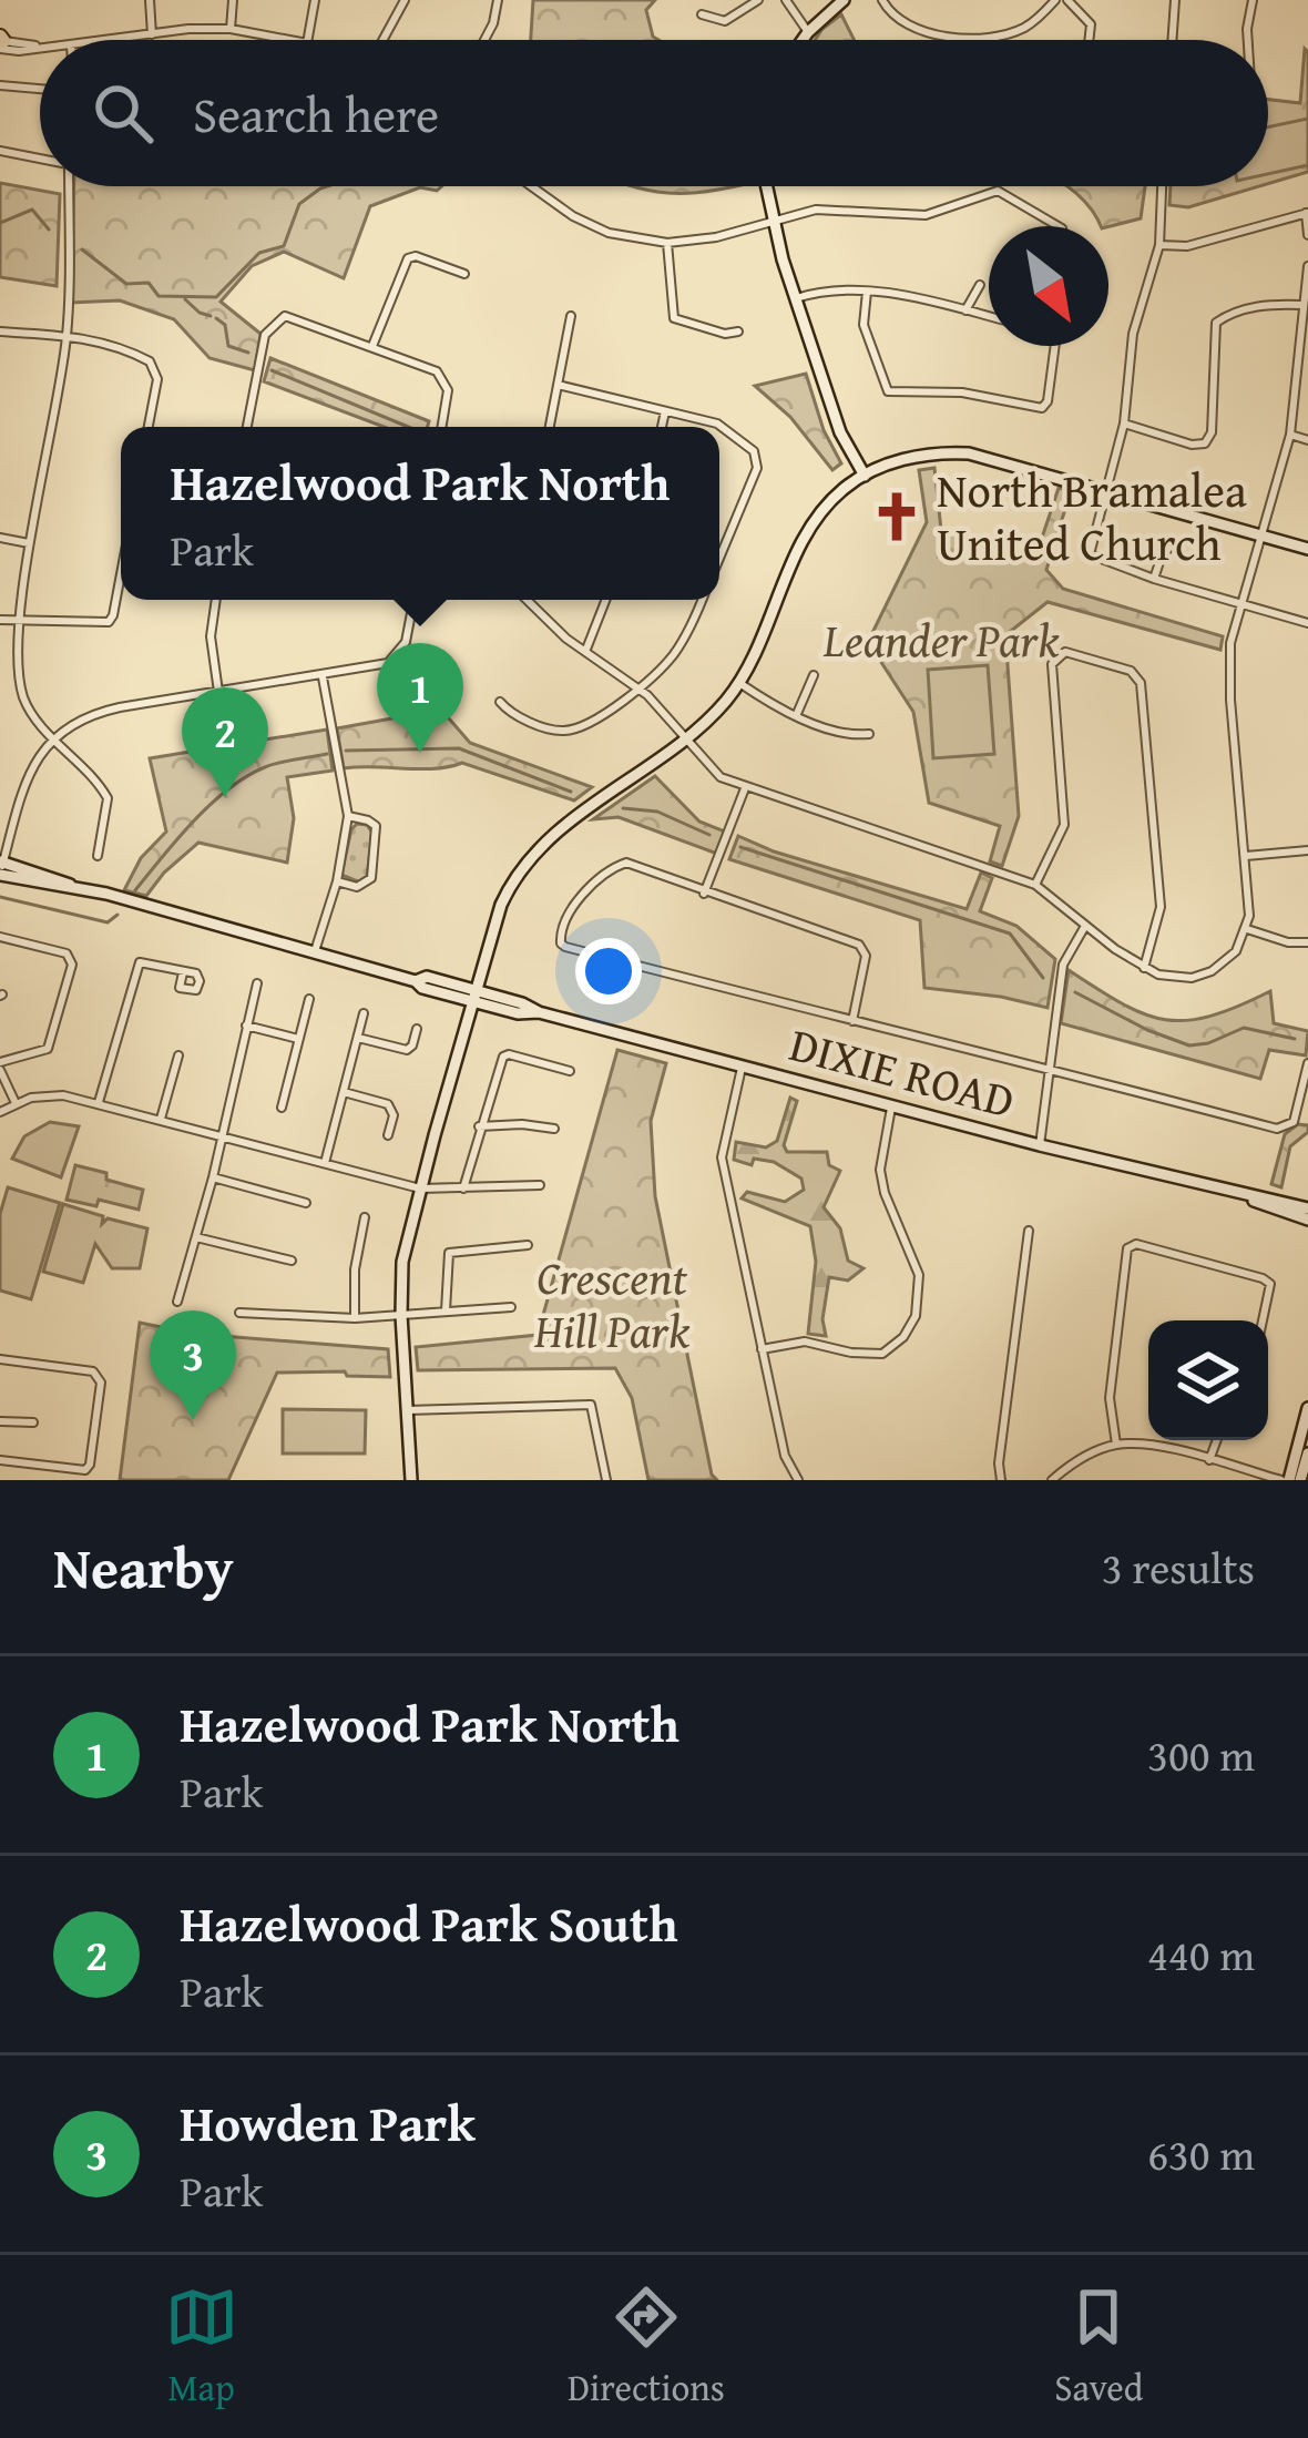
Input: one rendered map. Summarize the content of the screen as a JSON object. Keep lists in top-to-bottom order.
{
  "streets": {
    "street": ["DIXIE ROAD"]
  },
  "parks": ["Leander Park", "Crescent Hill Park"],
  "places": {
    "church": ["North Bramalea United Church"]
  },
  "north": "bottom right",
  "page": {
    "search": "Search here",
    "popup": ["Hazelwood Park North", "Park"],
    "pins": ["1", "2", "3"],
    "heading": ["Nearby", "3 results"],
    "list": [
      {
        "mark": "1",
        "name": "Hazelwood Park North",
        "note": "Park",
        "value": "300 m"
      },
      {
        "mark": "2",
        "name": "Hazelwood Park South",
        "note": "Park",
        "value": "440 m"
      },
      {
        "mark": "3",
        "name": "Howden Park",
        "note": "Park",
        "value": "630 m"
      }
    ],
    "nav": ["Map", "Directions", "Saved"]
  }
}
